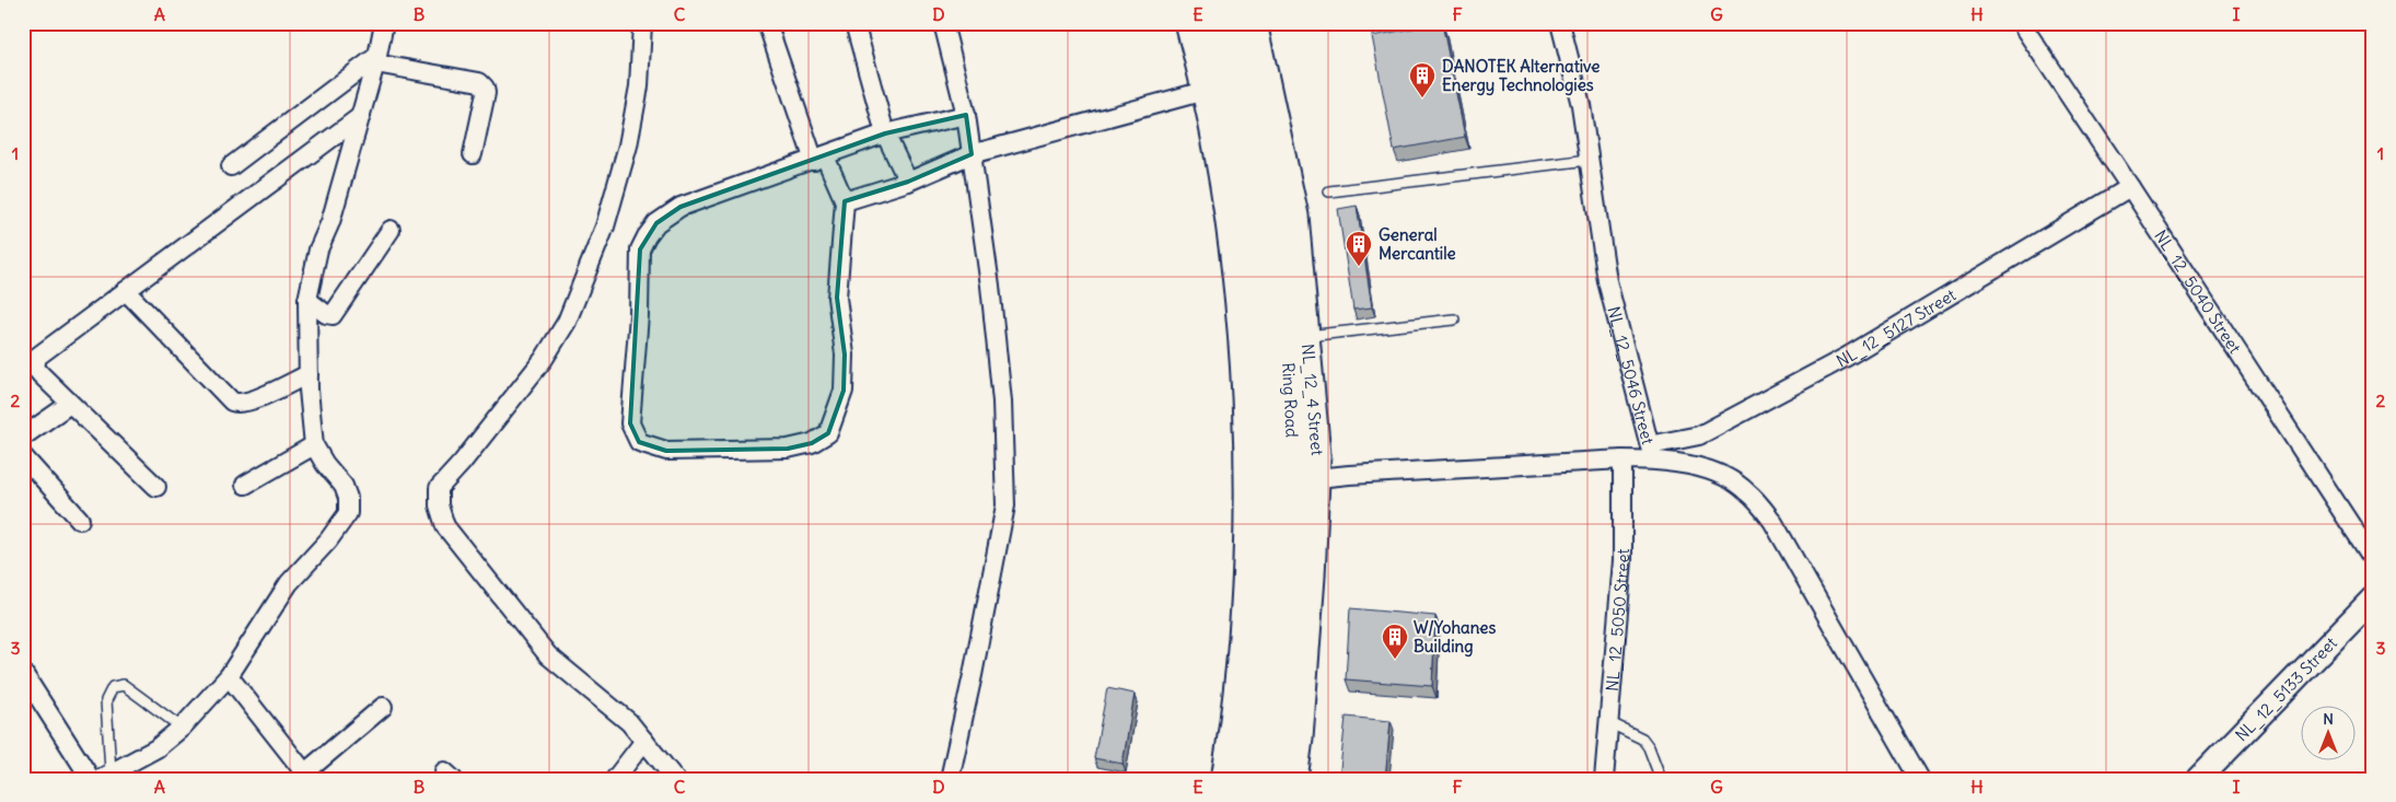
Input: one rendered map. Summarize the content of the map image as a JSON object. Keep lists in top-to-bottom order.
{
  "streets": {
    "highway": ["Ring Road"],
    "street": [
      "NL_12_5040 Street",
      "NL_12_5127 Street",
      "NL_12_5046 Street",
      "NL_12_4 Street",
      "NL_12_5050 Street",
      "NL_12_5133 Street"
    ]
  },
  "crossings": [
    ["NL_12_5040 Street", "NL_12_5127 Street"],
    ["NL_12_5127 Street", "NL_12_5046 Street"]
  ],
  "places": {
    "building": ["DANOTEK Alternative Energy Technologies", "General Mercantile", "W/Yohanes Building"]
  },
  "north": "top",
  "grid": {
    "columns": [
      "A",
      "B",
      "C",
      "D",
      "E",
      "F",
      "G",
      "H",
      "I"
    ],
    "rows": ["1", "2", "3"]
  }
}
